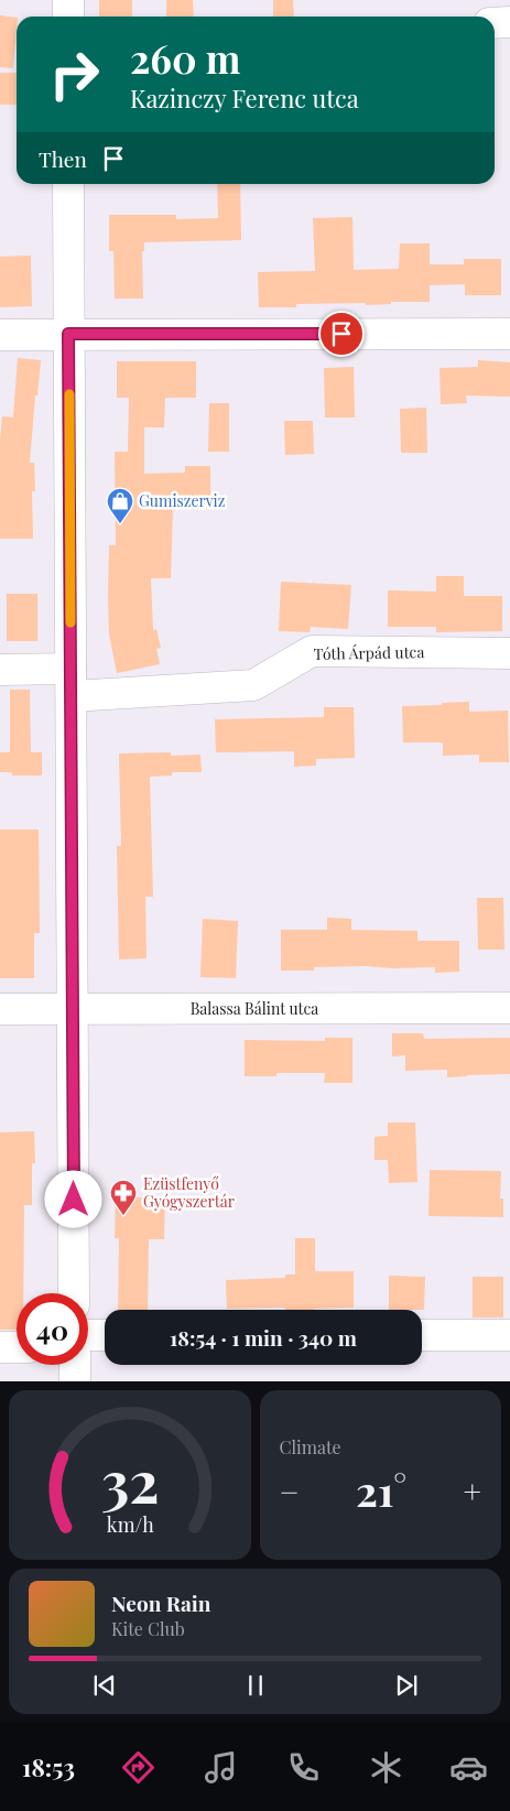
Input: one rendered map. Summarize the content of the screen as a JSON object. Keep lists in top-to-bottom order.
{
  "streets": {
    "street": ["Tóth Árpád utca", "Balassa Bálint utca"]
  },
  "places": {
    "shop": ["Gumiszerviz"],
    "pharmacy": ["Ezüstfenyő Gyógyszertár"]
  },
  "page": {
    "turn": ["260 m", "Kazinczy Ferenc utca"],
    "then": "Then",
    "limit": "40",
    "trip": "18:54 · 1 min · 340 m",
    "tile": "Climate",
    "heat": ["−", "21°", "+"],
    "song": ["Neon Rain", "Kite Club"],
    "tabs": "18:53",
    "gauge": ["32", "km/h"]
  }
}
